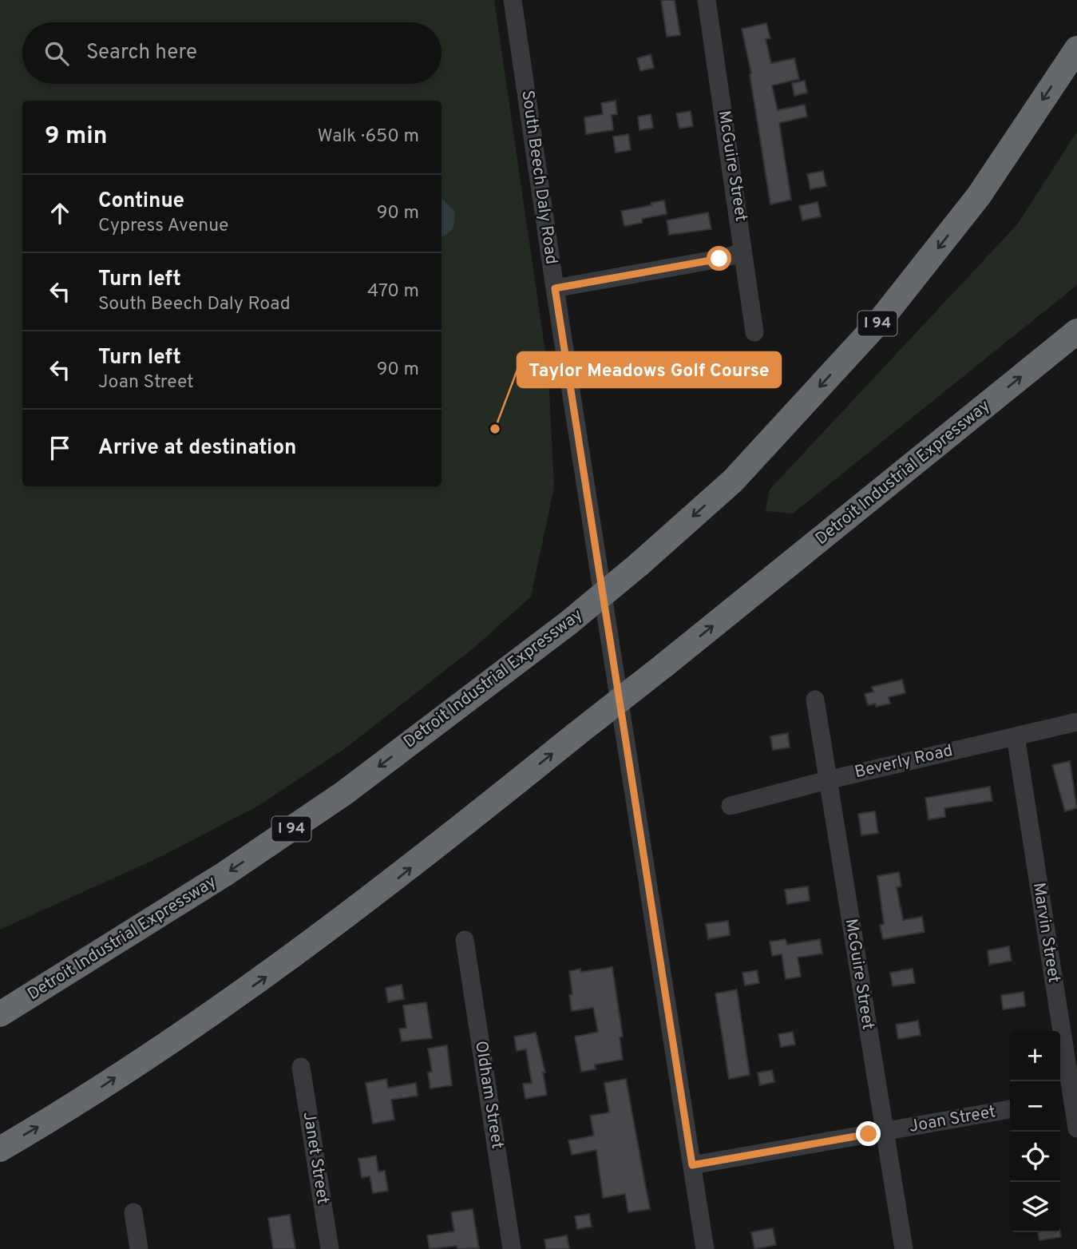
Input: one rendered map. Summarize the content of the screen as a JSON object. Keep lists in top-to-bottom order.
{
  "streets": {
    "highway": ["I 94", "Detroit Industrial Expressway"],
    "street": [
      "McGuire Street",
      "South Beech Daly Road",
      "Beverly Road",
      "Marvin Street",
      "Oldham Street",
      "Joan Street",
      "Janet Street"
    ]
  },
  "crossings": [
    ["McGuire Street", "Beverly Road"],
    ["McGuire Street", "Joan Street"],
    ["South Beech Daly Road", "Joan Street"],
    ["Beverly Road", "Marvin Street"]
  ],
  "places": ["Taylor Meadows Golf Course"],
  "page": {
    "search": "Search here",
    "heading": ["9 min", "Walk · 650 m"],
    "list": [
      ["Continue", "Cypress Avenue", "90 m"],
      ["Turn left", "South Beech Daly Road", "470 m"],
      ["Turn left", "Joan Street", "90 m"],
      "Arrive at destination"
    ],
    "map_buttons": ["+", "−"]
  }
}
